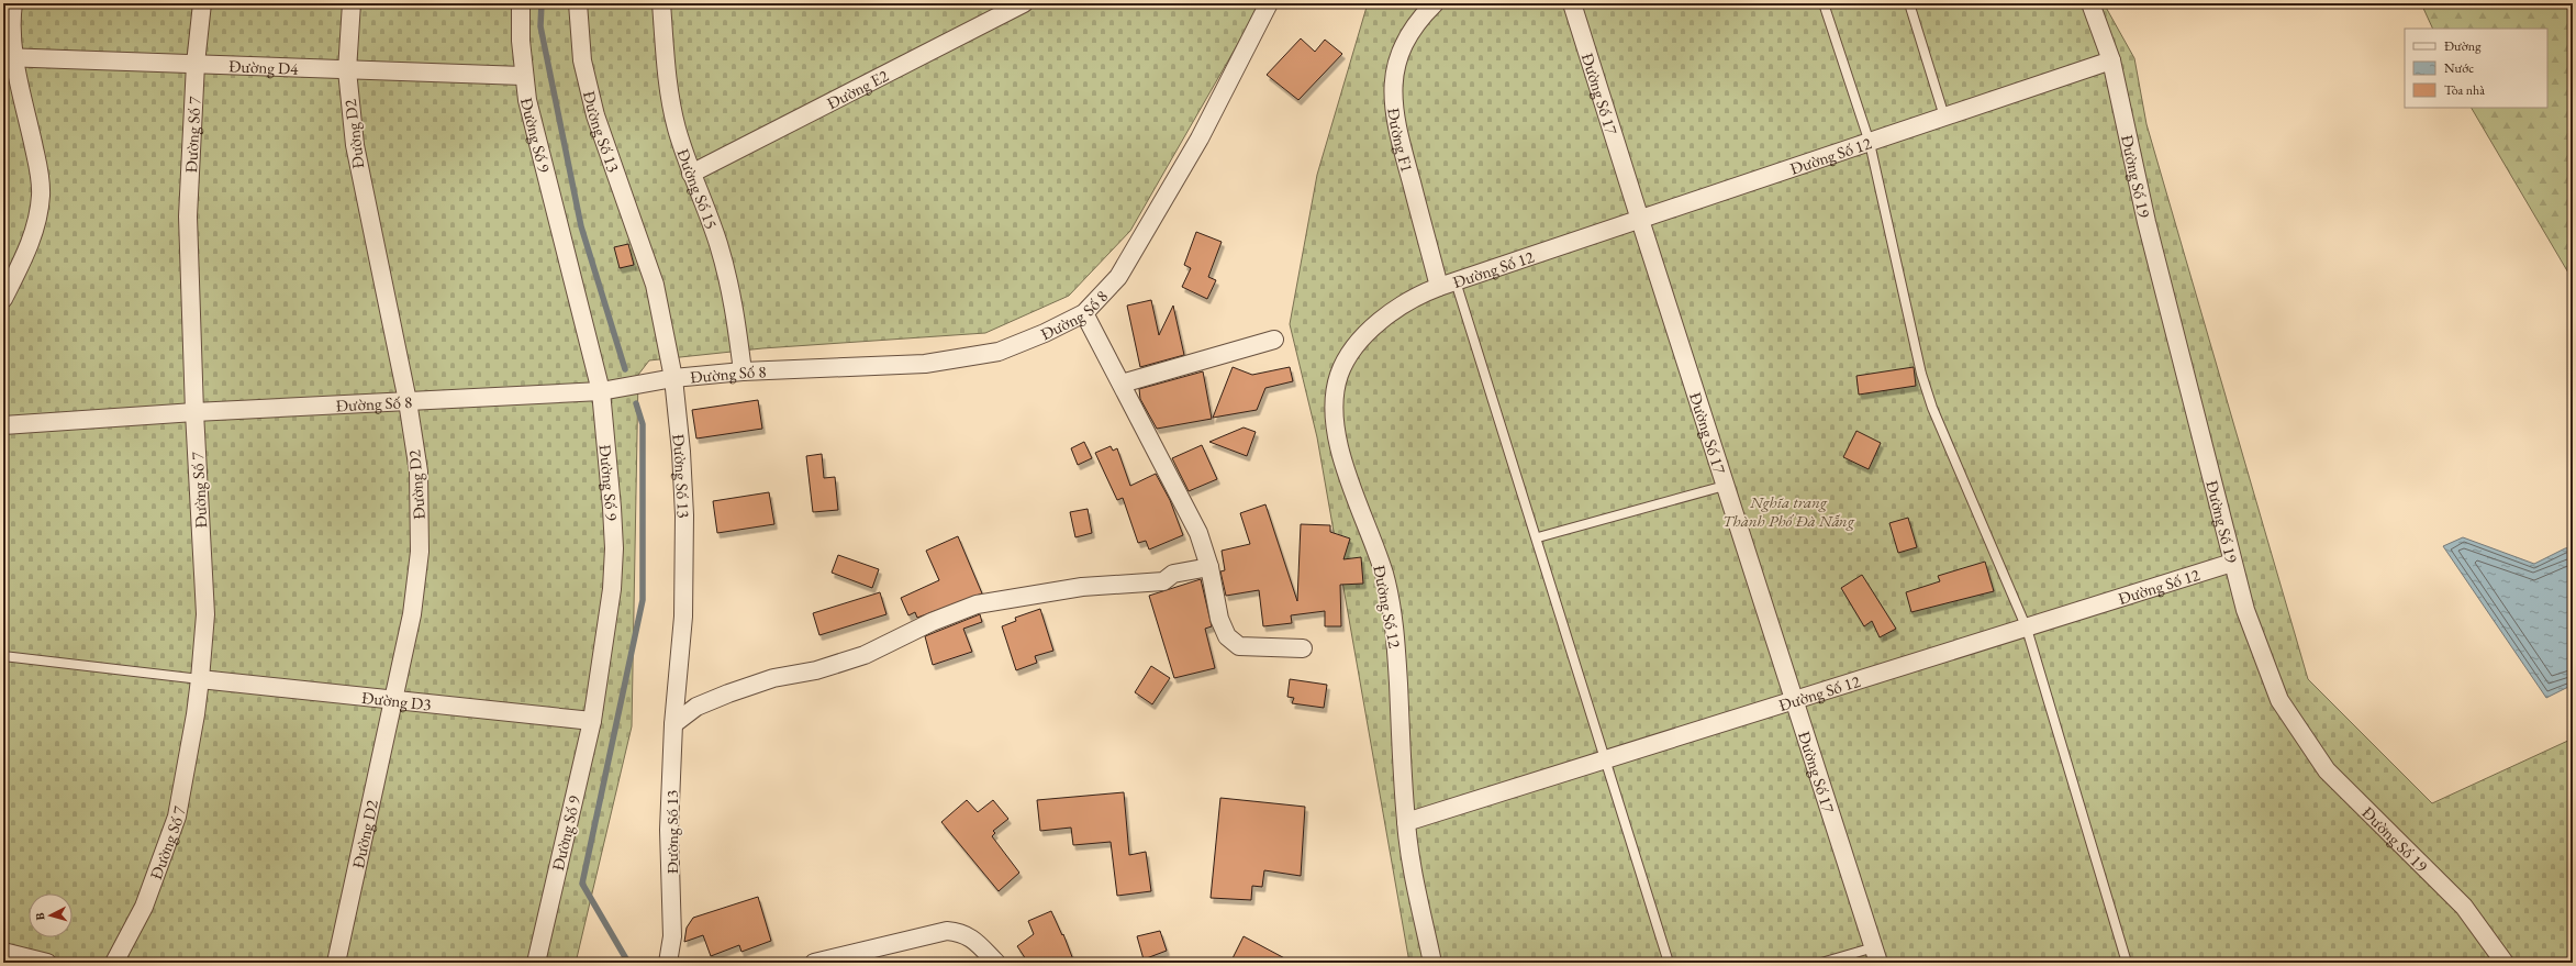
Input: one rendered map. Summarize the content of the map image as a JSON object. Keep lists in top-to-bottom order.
{
  "streets": {
    "street": [
      "Đường D4",
      "Đường E2",
      "Đường Số 17",
      "Đường Số 13",
      "Đường Số 7",
      "Đường D2",
      "Đường Số 9",
      "Đường F1",
      "Đường Số 12",
      "Đường Số 19",
      "Đường Số 15",
      "Đường Số 8",
      "Đường D3"
    ]
  },
  "crossings": [
    ["Đường D4", "Đường Số 7"],
    ["Đường D4", "Đường D2"],
    ["Đường D4", "Đường Số 9"],
    ["Đường E2", "Đường Số 15"],
    ["Đường Số 17", "Đường Số 12"],
    ["Đường Số 13", "Đường Số 8"],
    ["Đường Số 7", "Đường Số 8"],
    ["Đường Số 7", "Đường D3"],
    ["Đường D2", "Đường Số 8"],
    ["Đường D2", "Đường D3"],
    ["Đường Số 9", "Đường Số 8"],
    ["Đường Số 9", "Đường D3"],
    ["Đường F1", "Đường Số 12"],
    ["Đường Số 12", "Đường Số 19"],
    ["Đường Số 15", "Đường Số 8"]
  ],
  "parks": ["Nghĩa trang Thành Phố Đà Nẵng"],
  "legend": ["Đường", "Nước", "Tòa nhà"],
  "north": "left"
}
